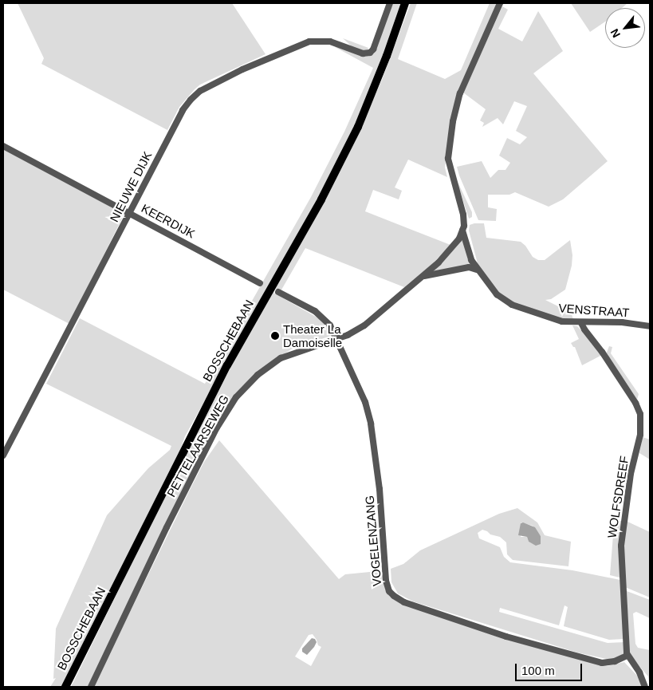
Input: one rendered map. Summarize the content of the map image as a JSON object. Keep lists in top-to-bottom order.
{
  "streets": {
    "main road": ["BOSSCHEBAAN"],
    "street": [
      "NIEUWE DIJK",
      "KEERDIJK",
      "VENSTRAAT",
      "PETTELAARSEWEG",
      "WOLFSDREEF",
      "VOGELENZANG"
    ]
  },
  "crossings": [
    ["NIEUWE DIJK", "KEERDIJK"],
    ["VENSTRAAT", "PETTELAARSEWEG"],
    ["VENSTRAAT", "WOLFSDREEF"],
    ["PETTELAARSEWEG", "VOGELENZANG"],
    ["WOLFSDREEF", "VOGELENZANG"]
  ],
  "places": ["Theater La Damoiselle"],
  "scale_bar": "100 m",
  "north": "bottom left"
}
